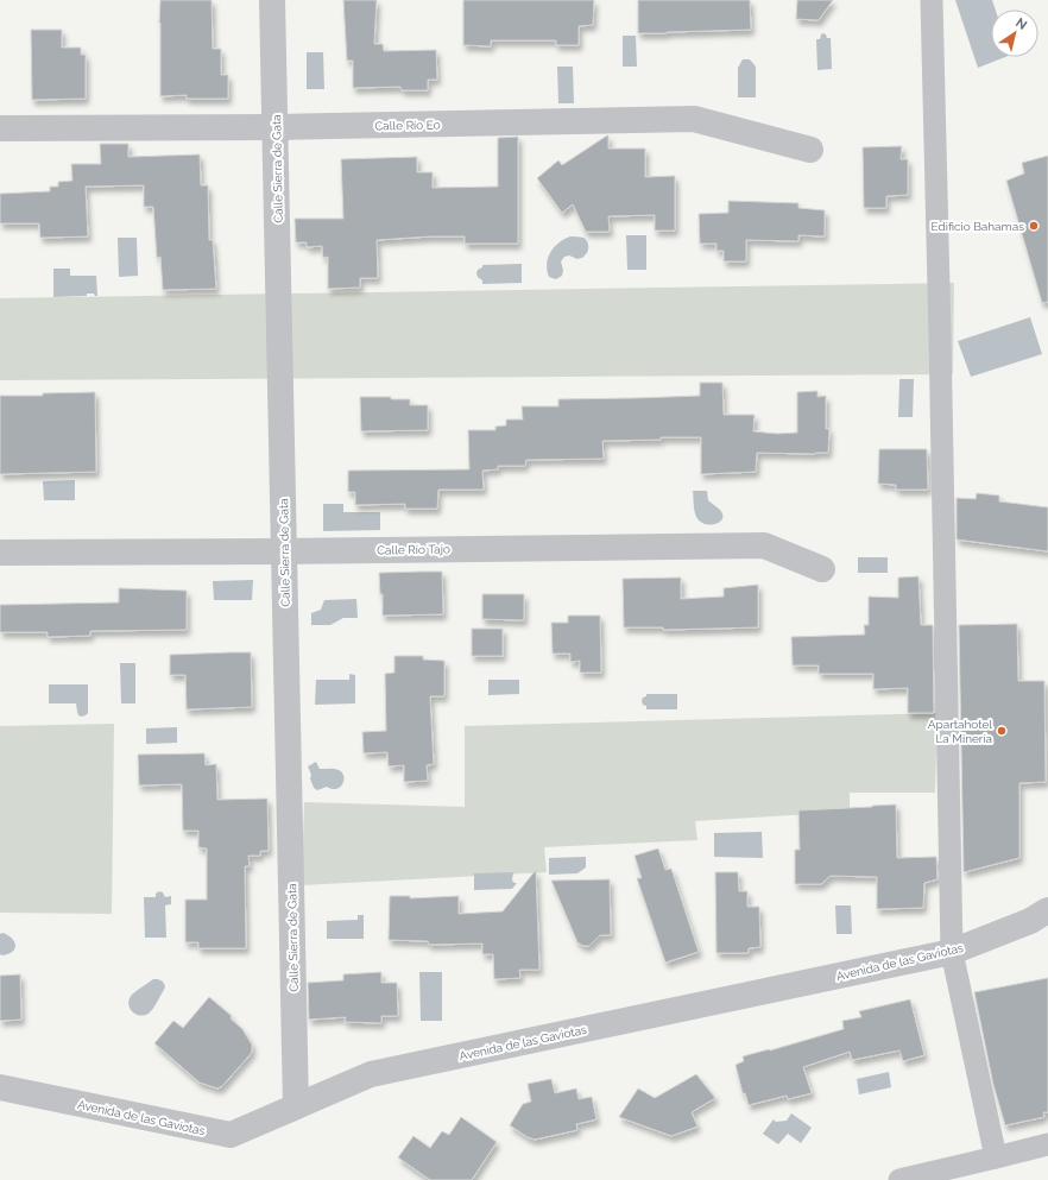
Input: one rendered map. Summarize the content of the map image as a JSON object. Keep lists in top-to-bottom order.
{
  "streets": {
    "street": [
      "Calle Río Eo",
      "Calle Sierra de Gata",
      "Calle Río Tajo",
      "Avenida de las Gaviotas"
    ]
  },
  "crossings": [
    ["Calle Río Eo", "Calle Sierra de Gata"],
    ["Calle Sierra de Gata", "Calle Río Tajo"],
    ["Calle Sierra de Gata", "Avenida de las Gaviotas"]
  ],
  "places": ["Edificio Bahamas", "Apartahotel La Minería"],
  "north": "top right"
}
